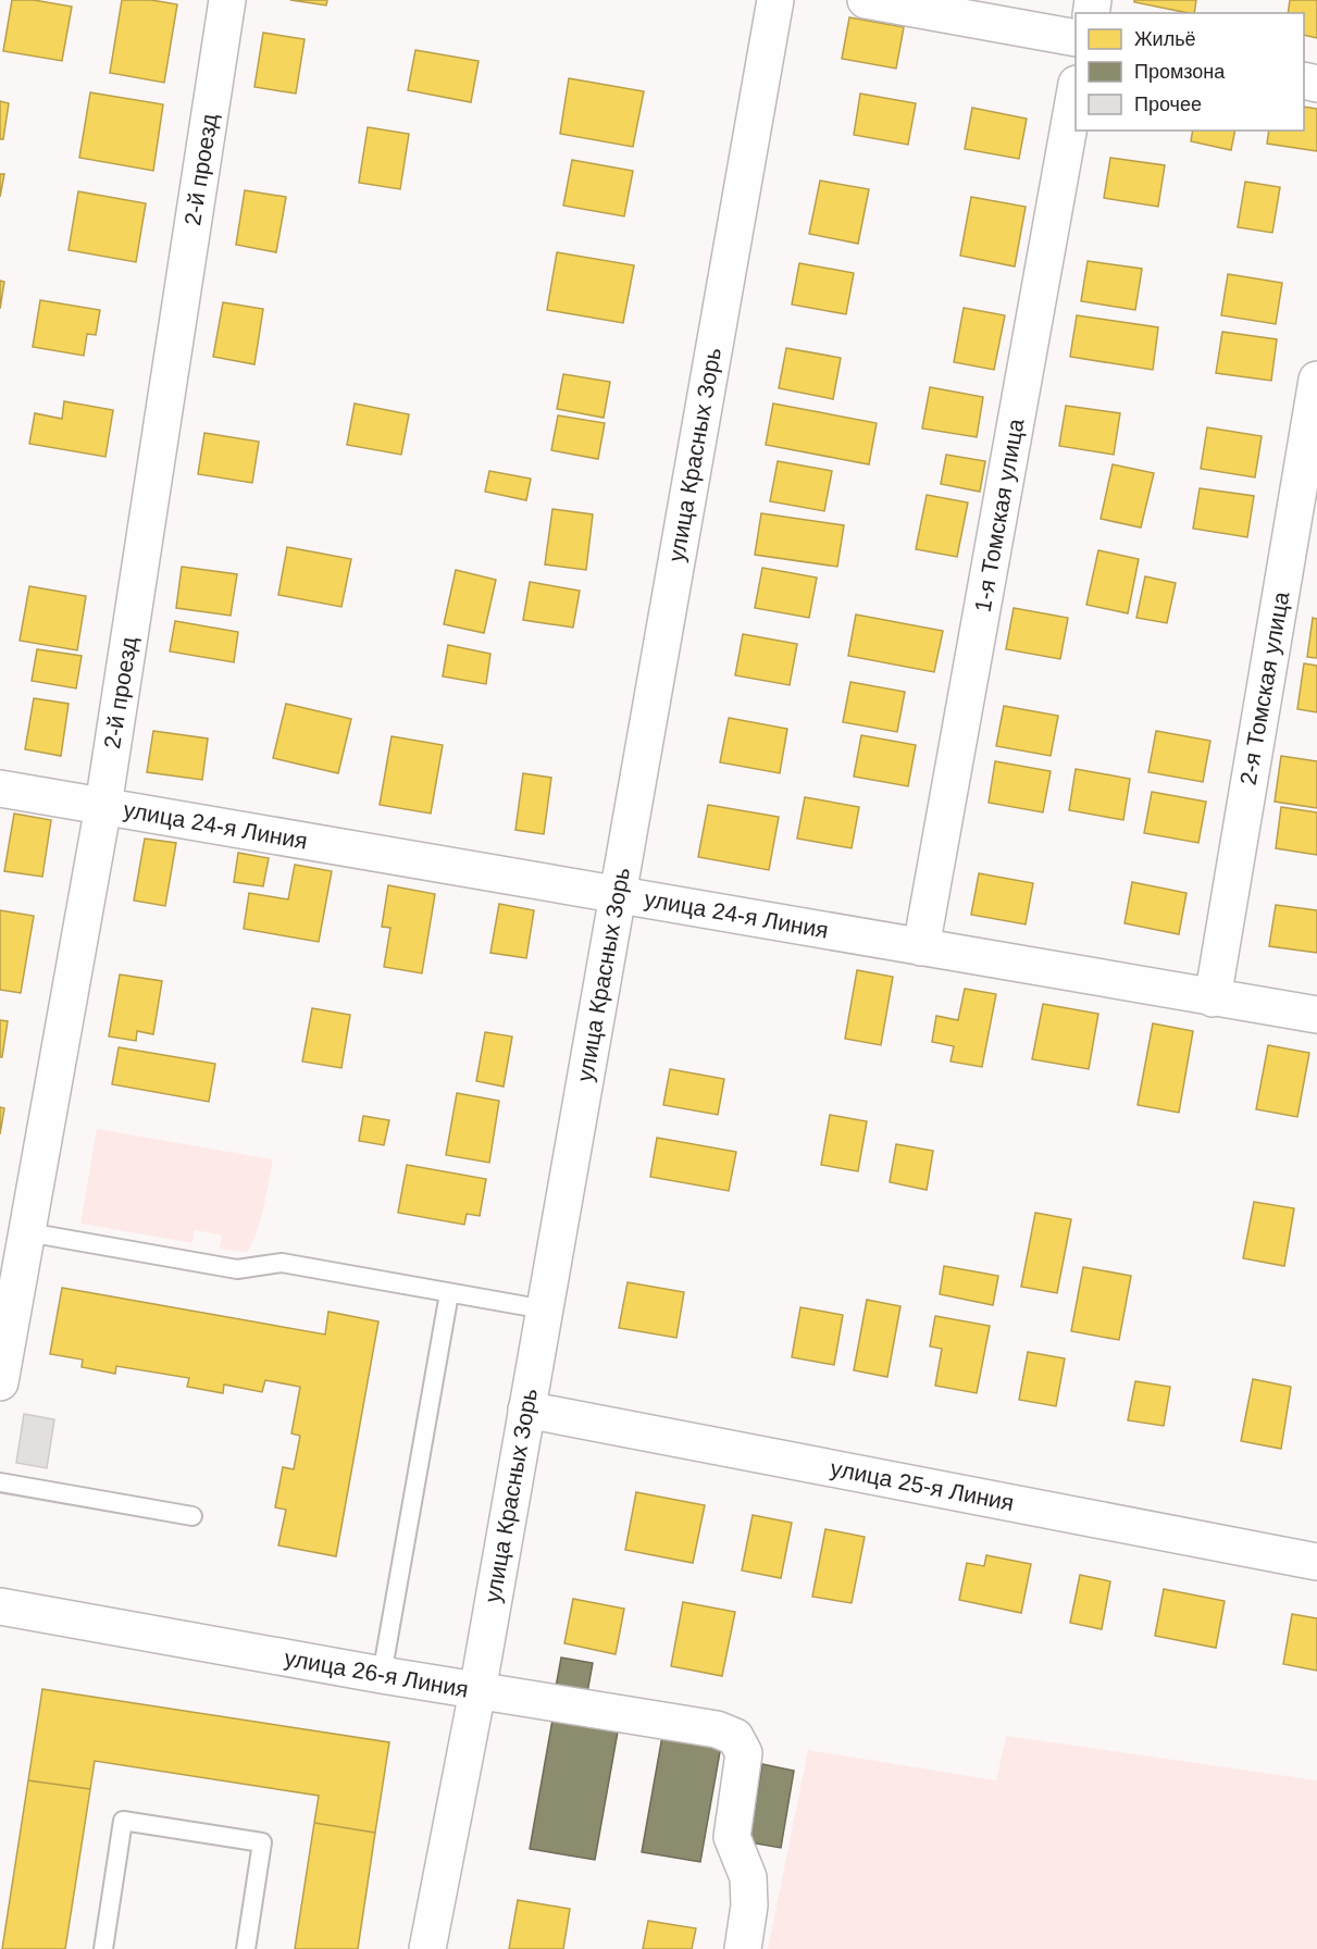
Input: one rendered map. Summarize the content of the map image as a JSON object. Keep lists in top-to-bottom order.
{
  "streets": {
    "street": [
      "2-й проезд",
      "улица Красных Зорь",
      "1-я Томская улица",
      "2-я Томская улица",
      "улица 24-я Линия",
      "улица 25-я Линия",
      "улица 26-я Линия"
    ]
  },
  "crossings": [
    ["2-й проезд", "улица 24-я Линия"],
    ["улица Красных Зорь", "улица 24-я Линия"],
    ["улица Красных Зорь", "улица 25-я Линия"],
    ["улица Красных Зорь", "улица 26-я Линия"],
    ["1-я Томская улица", "улица 24-я Линия"],
    ["2-я Томская улица", "улица 24-я Линия"]
  ],
  "legend": ["Жильё", "Промзона", "Прочее"]
}
